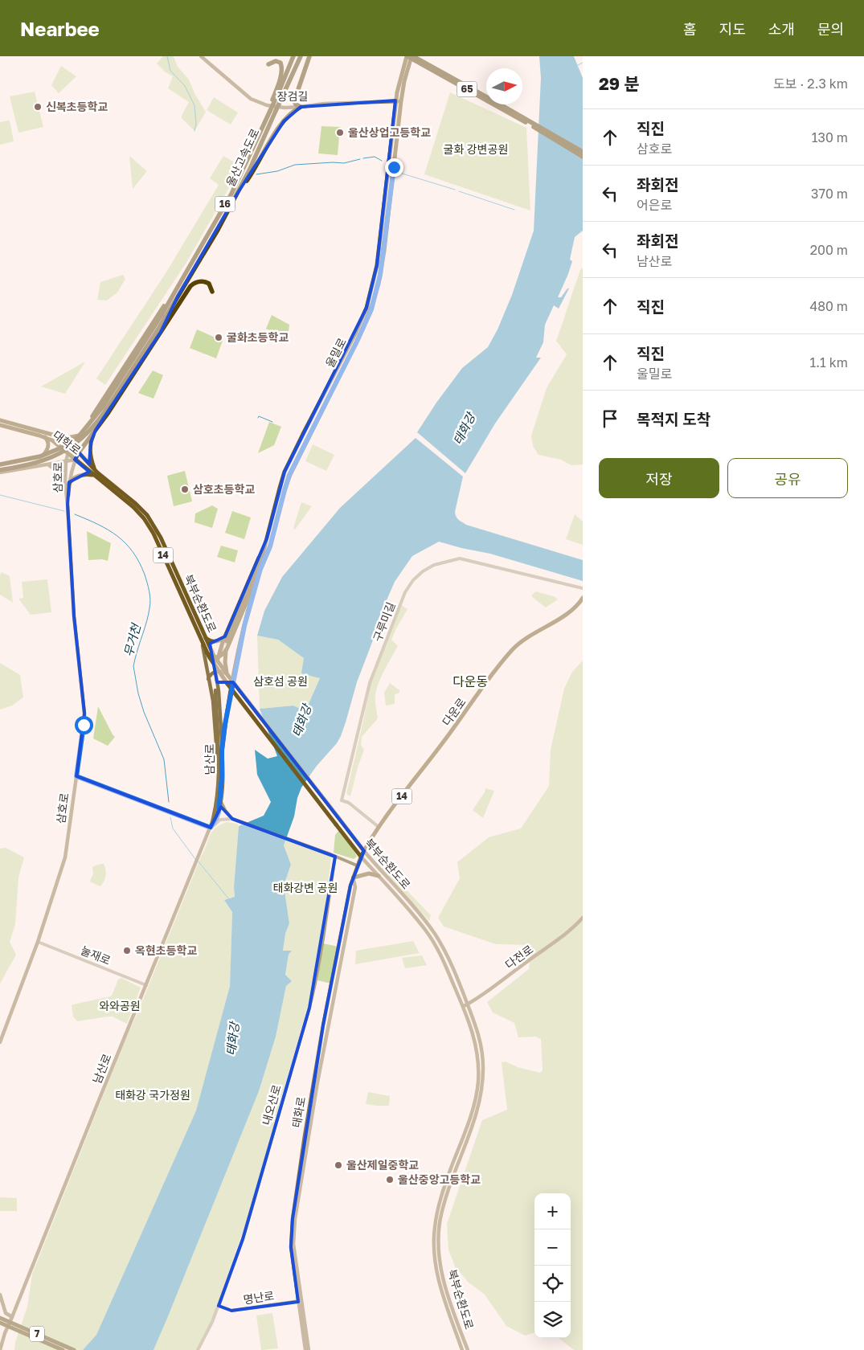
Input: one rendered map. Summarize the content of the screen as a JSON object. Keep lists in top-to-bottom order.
{
  "streets": {
    "highway": [
      "65",
      "울산고속도로",
      "16",
      "7"
    ],
    "main road": [
      "장검길",
      "울밀로",
      "대학로",
      "삼호로",
      "14",
      "북부순환도로",
      "다운로",
      "남산로",
      "다전로",
      "태화로"
    ],
    "street": [
      "구루미길",
      "눌재로",
      "내오산로",
      "명난로"
    ]
  },
  "crossings": [
    ["65", "울밀로"],
    ["장검길", "울밀로"],
    ["울밀로", "북부순환도로"],
    ["대학로", "삼호로"],
    ["대학로", "북부순환도로"],
    ["삼호로", "북부순환도로"],
    ["삼호로", "눌재로"],
    ["북부순환도로", "다운로"],
    ["북부순환도로", "다전로"],
    ["북부순환도로", "태화로"],
    ["구루미길", "다운로"],
    ["다운로", "태화로"],
    ["남산로", "눌재로"],
    ["내오산로", "명난로"],
    ["태화로", "명난로"]
  ],
  "districts": ["다운동"],
  "water": ["태화강", "무거천"],
  "parks": [
    "굴화 강변공원",
    "삼호섬 공원",
    "태화강변 공원",
    "와와공원",
    "태화강 국가정원"
  ],
  "places": [
    "신복초등학교",
    "울산상업고등학교",
    "굴화초등학교",
    "삼호초등학교",
    "옥현초등학교",
    "울산제일중학교",
    "울산중앙고등학교"
  ],
  "north": "right",
  "page": {
    "header": "Nearbee",
    "nav": [
      "홈",
      "지도",
      "소개",
      "문의"
    ],
    "heading": ["29 분", "도보 · 2.3 km"],
    "list": [
      ["직진", "삼호로", "130 m"],
      ["좌회전", "어은로", "370 m"],
      ["좌회전", "남산로", "200 m"],
      ["직진", "480 m"],
      ["직진", "울밀로", "1.1 km"],
      "목적지 도착"
    ],
    "buttons": ["저장", "공유"],
    "map_buttons": ["+", "−"]
  }
}
